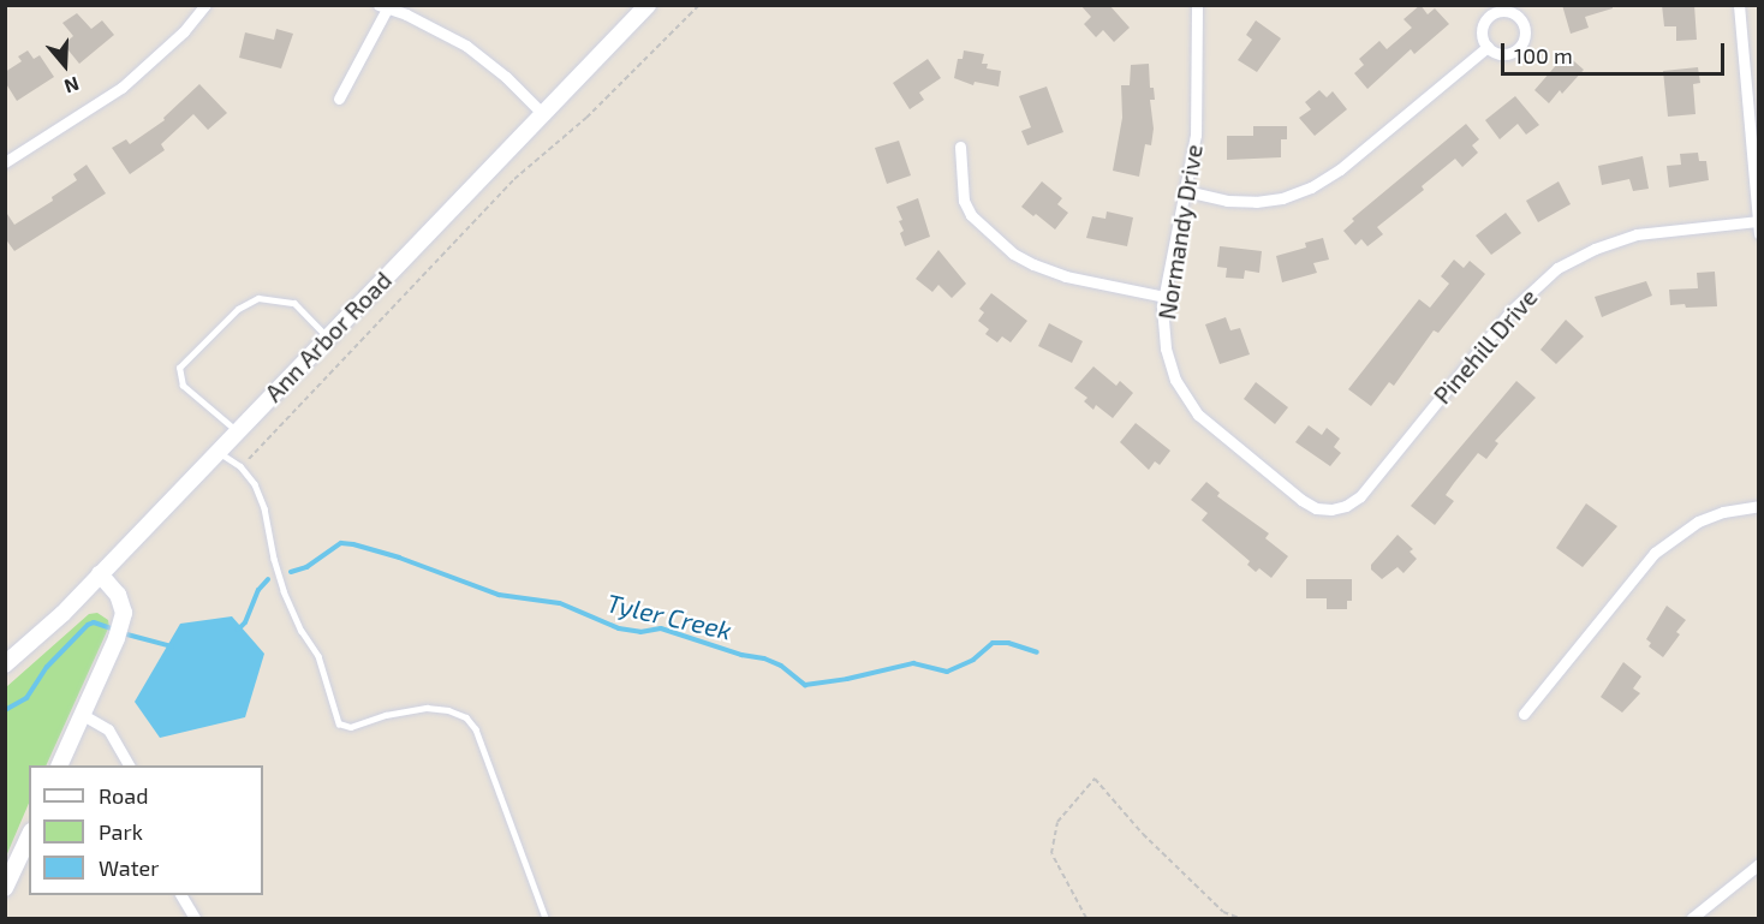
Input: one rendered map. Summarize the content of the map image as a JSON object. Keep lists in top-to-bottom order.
{
  "streets": {
    "main road": ["Ann Arbor Road"],
    "street": ["Normandy Drive", "Pinehill Drive"]
  },
  "crossings": [
    ["Normandy Drive", "Pinehill Drive"]
  ],
  "water": ["Tyler Creek"],
  "legend": ["Road", "Park", "Water"],
  "scale_bar": "100 m",
  "north": "bottom"
}
